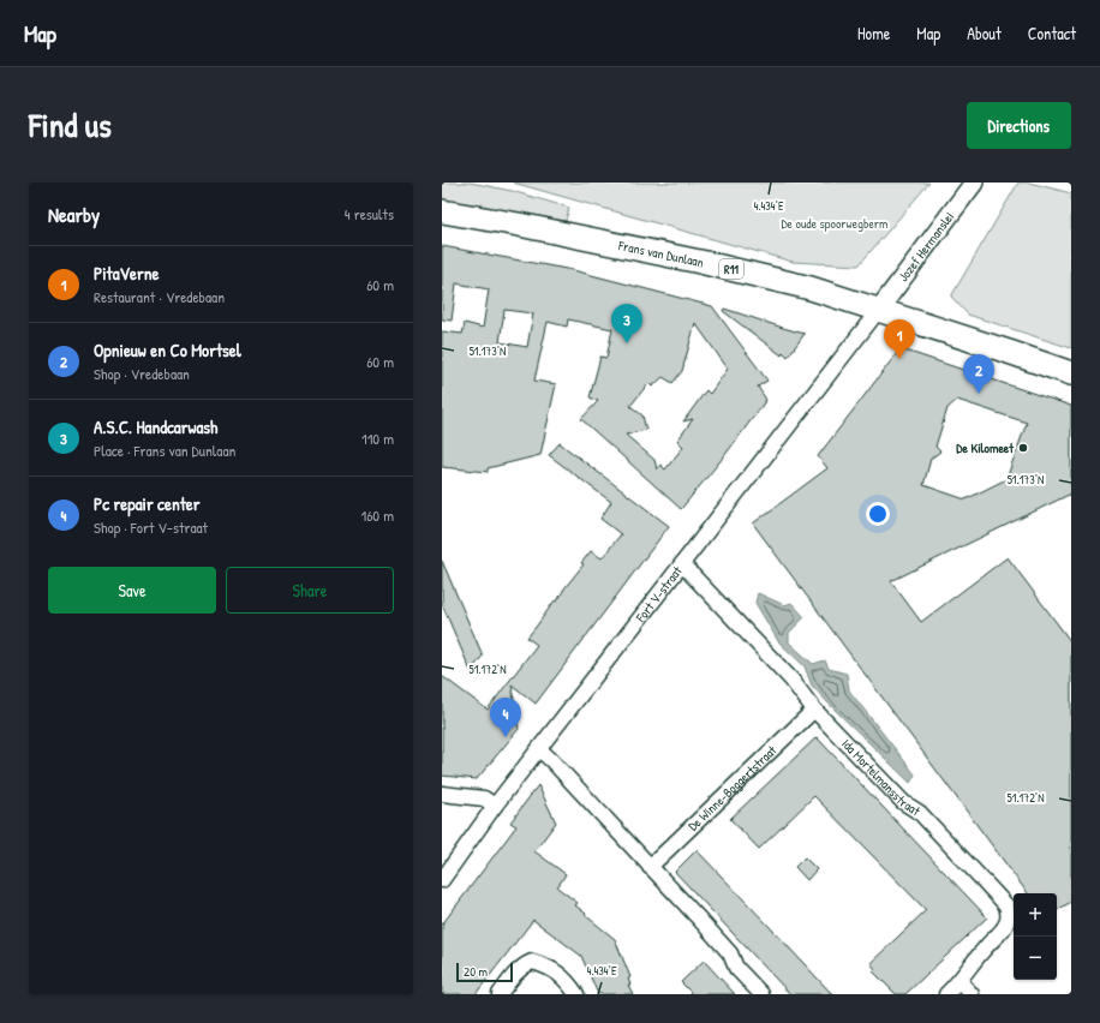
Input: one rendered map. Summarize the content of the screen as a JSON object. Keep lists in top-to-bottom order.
{
  "streets": {
    "main road": ["Frans van Dunlaan", "R11"],
    "street": [
      "Jozef Hermanslei",
      "Fort V-straat",
      "Ida Mortelmansstraat",
      "De Winne-Bogaertstraat"
    ]
  },
  "crossings": [
    ["Jozef Hermanslei", "Frans van Dunlaan"],
    ["Jozef Hermanslei", "R11"],
    ["Jozef Hermanslei", "Fort V-straat"],
    ["Frans van Dunlaan", "R11"],
    ["Frans van Dunlaan", "Fort V-straat"],
    ["R11", "Fort V-straat"],
    ["Fort V-straat", "Ida Mortelmansstraat"],
    ["Ida Mortelmansstraat", "De Winne-Bogaertstraat"]
  ],
  "parks": ["De oude spoorwegberm"],
  "places": ["De Kilomeet"],
  "scale_bar": "20 m",
  "page": {
    "header": "Map",
    "nav": [
      "Home",
      "Map",
      "About",
      "Contact"
    ],
    "title": "Find us",
    "buttons": [
      "Directions",
      ["Save", "Share"]
    ],
    "heading": ["Nearby", "4 results"],
    "list": [
      {
        "mark": "1",
        "name": "PitaVerne",
        "note": "Restaurant · Vredebaan",
        "value": "60 m"
      },
      {
        "mark": "2",
        "name": "Opnieuw en Co Mortsel",
        "note": "Shop · Vredebaan",
        "value": "60 m"
      },
      {
        "mark": "3",
        "name": "A.S.C. Handcarwash",
        "note": "Place · Frans van Dunlaan",
        "value": "110 m"
      },
      {
        "mark": "4",
        "name": "Pc repair center",
        "note": "Shop · Fort V-straat",
        "value": "160 m"
      }
    ],
    "pins": [
      "3",
      "1",
      "2",
      "4"
    ],
    "map_buttons": ["+", "−"],
    "scale": "20 m"
  },
  "coordinates": ["4.434°E", "51.173°N", "51.172°N"]
}
